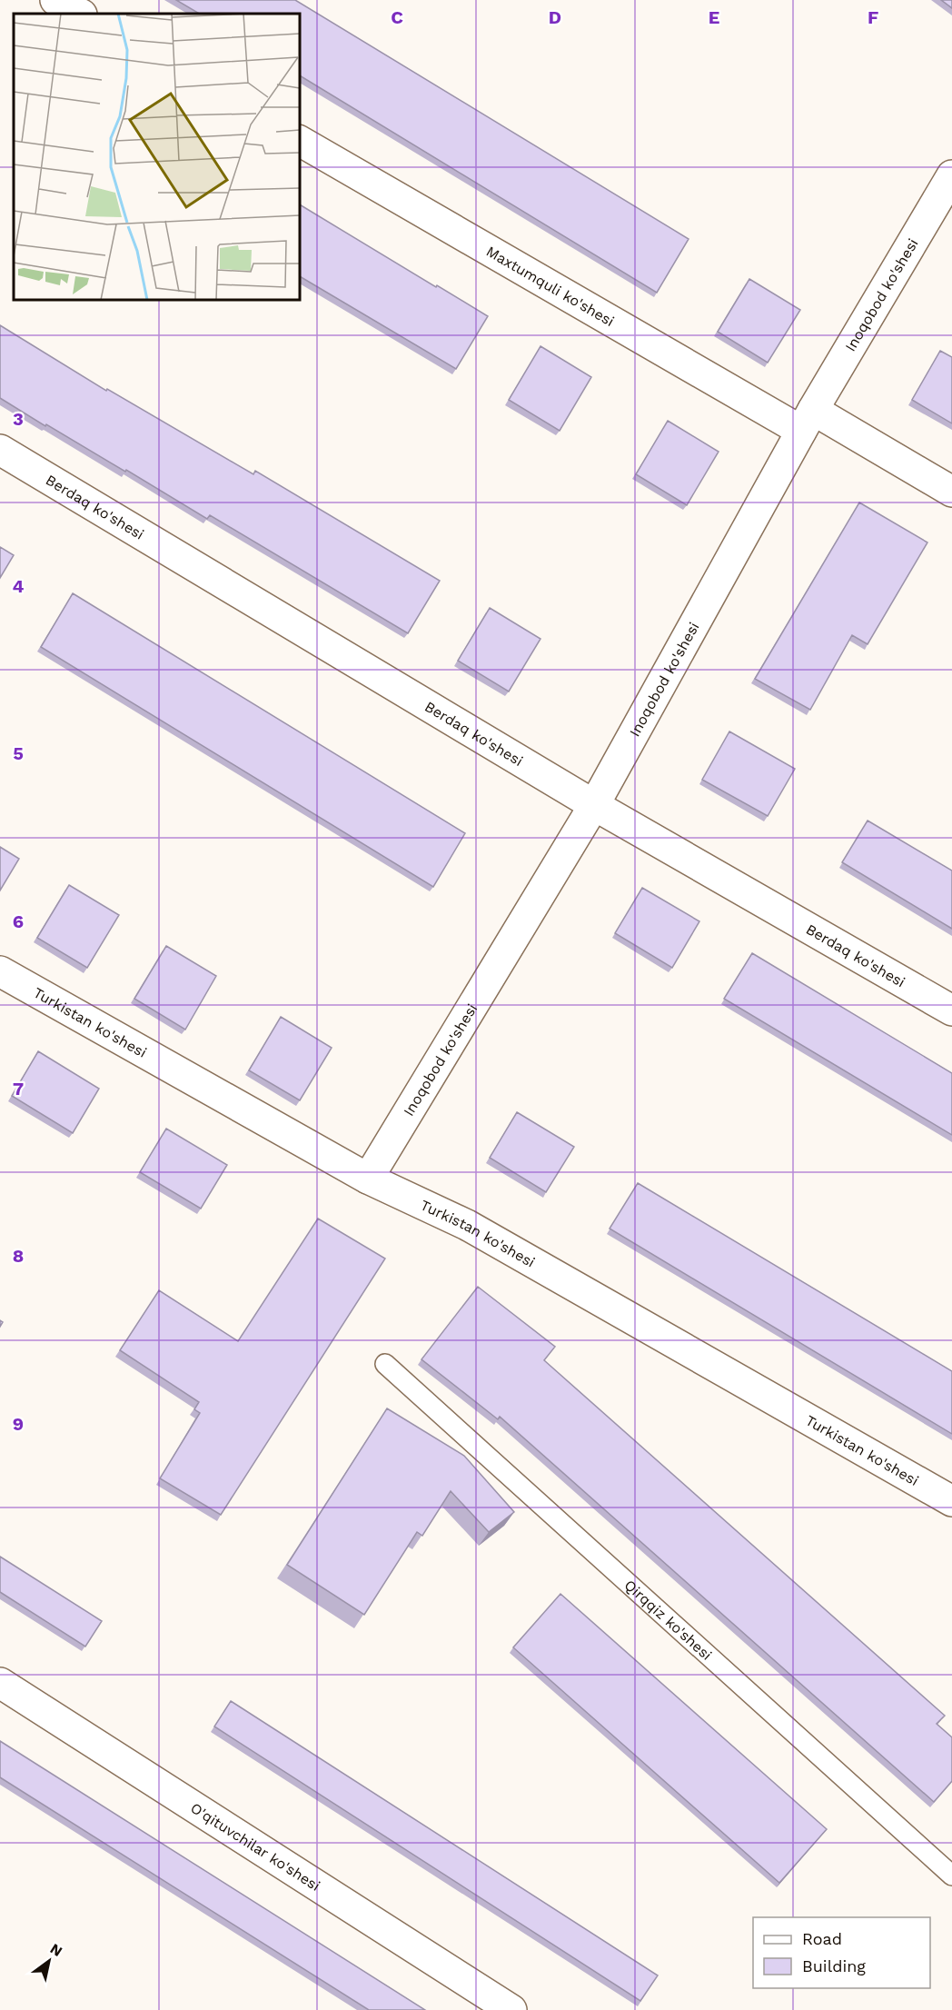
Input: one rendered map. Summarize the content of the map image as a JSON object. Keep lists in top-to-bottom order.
{
  "streets": {
    "street": [
      "Maxtumquli ko'shesi",
      "Inoqobod ko'shesi",
      "Berdaq ko'shesi",
      "Turkistan ko'shesi",
      "O'qituvchilar ko'shesi"
    ],
    "lane": ["Qirqqiz ko'shesi"]
  },
  "crossings": [
    ["Maxtumquli ko'shesi", "Inoqobod ko'shesi"],
    ["Inoqobod ko'shesi", "Berdaq ko'shesi"],
    ["Inoqobod ko'shesi", "Turkistan ko'shesi"]
  ],
  "legend": ["Road", "Building"],
  "north": "top right",
  "grid": {
    "columns": [
      "C",
      "D",
      "E",
      "F"
    ],
    "rows": [
      "3",
      "4",
      "5",
      "6",
      "7",
      "8",
      "9"
    ]
  }
}
